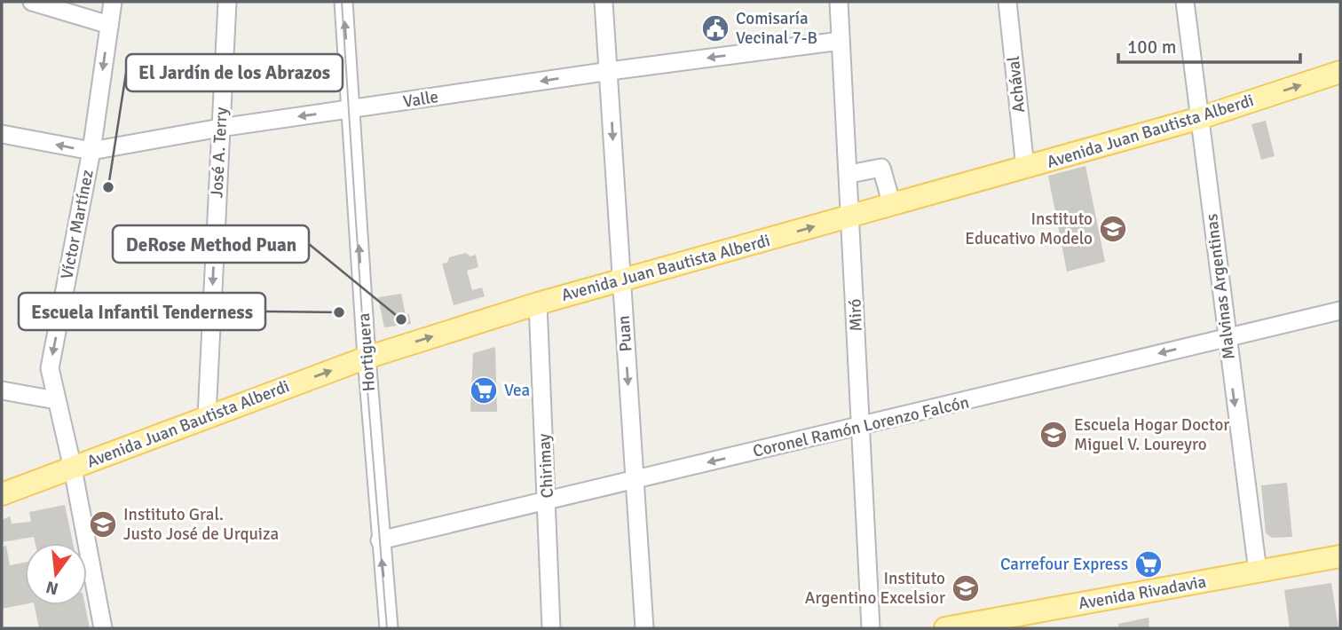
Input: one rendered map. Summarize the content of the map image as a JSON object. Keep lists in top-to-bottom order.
{
  "streets": {
    "main road": ["Avenida Juan Bautista Alberdi", "Avenida Rivadavia"],
    "street": [
      "Achával",
      "Valle",
      "José A. Terry",
      "Víctor Martínez",
      "Malvinas Argentinas",
      "Miró",
      "Puan",
      "Hortiguera",
      "Coronel Ramón Lorenzo Falcón",
      "Chirimay"
    ]
  },
  "crossings": [
    ["Achával", "Avenida Juan Bautista Alberdi"],
    ["Valle", "José A. Terry"],
    ["Valle", "Víctor Martínez"],
    ["Valle", "Miró"],
    ["Valle", "Puan"],
    ["Valle", "Hortiguera"],
    ["Avenida Juan Bautista Alberdi", "José A. Terry"],
    ["Avenida Juan Bautista Alberdi", "Víctor Martínez"],
    ["Avenida Juan Bautista Alberdi", "Malvinas Argentinas"],
    ["Avenida Juan Bautista Alberdi", "Miró"],
    ["Avenida Juan Bautista Alberdi", "Puan"],
    ["Avenida Juan Bautista Alberdi", "Hortiguera"],
    ["Avenida Juan Bautista Alberdi", "Chirimay"],
    ["Malvinas Argentinas", "Coronel Ramón Lorenzo Falcón"],
    ["Malvinas Argentinas", "Avenida Rivadavia"],
    ["Miró", "Coronel Ramón Lorenzo Falcón"],
    ["Puan", "Coronel Ramón Lorenzo Falcón"],
    ["Hortiguera", "Coronel Ramón Lorenzo Falcón"],
    ["Coronel Ramón Lorenzo Falcón", "Chirimay"]
  ],
  "one_way": [
    "Valle",
    "Avenida Juan Bautista Alberdi",
    "José A. Terry",
    "Víctor Martínez",
    "Malvinas Argentinas",
    "Puan",
    "Hortiguera",
    "Coronel Ramón Lorenzo Falcón"
  ],
  "places": {
    "public building": ["Comisaría Vecinal 7-B"],
    "other": ["El Jardín de los Abrazos", "Escuela Infantil Tenderness", "DeRose Method Puan"],
    "school or university": [
      "Instituto Educativo Modelo",
      "Escuela Hogar Doctor Miguel V. Loureyro",
      "Instituto Gral. Justo José de Urquiza",
      "Instituto Argentino Excelsior"
    ],
    "supermarket": ["Vea", "Carrefour Express"]
  },
  "scale_bar": "100 m",
  "north": "bottom"
}
